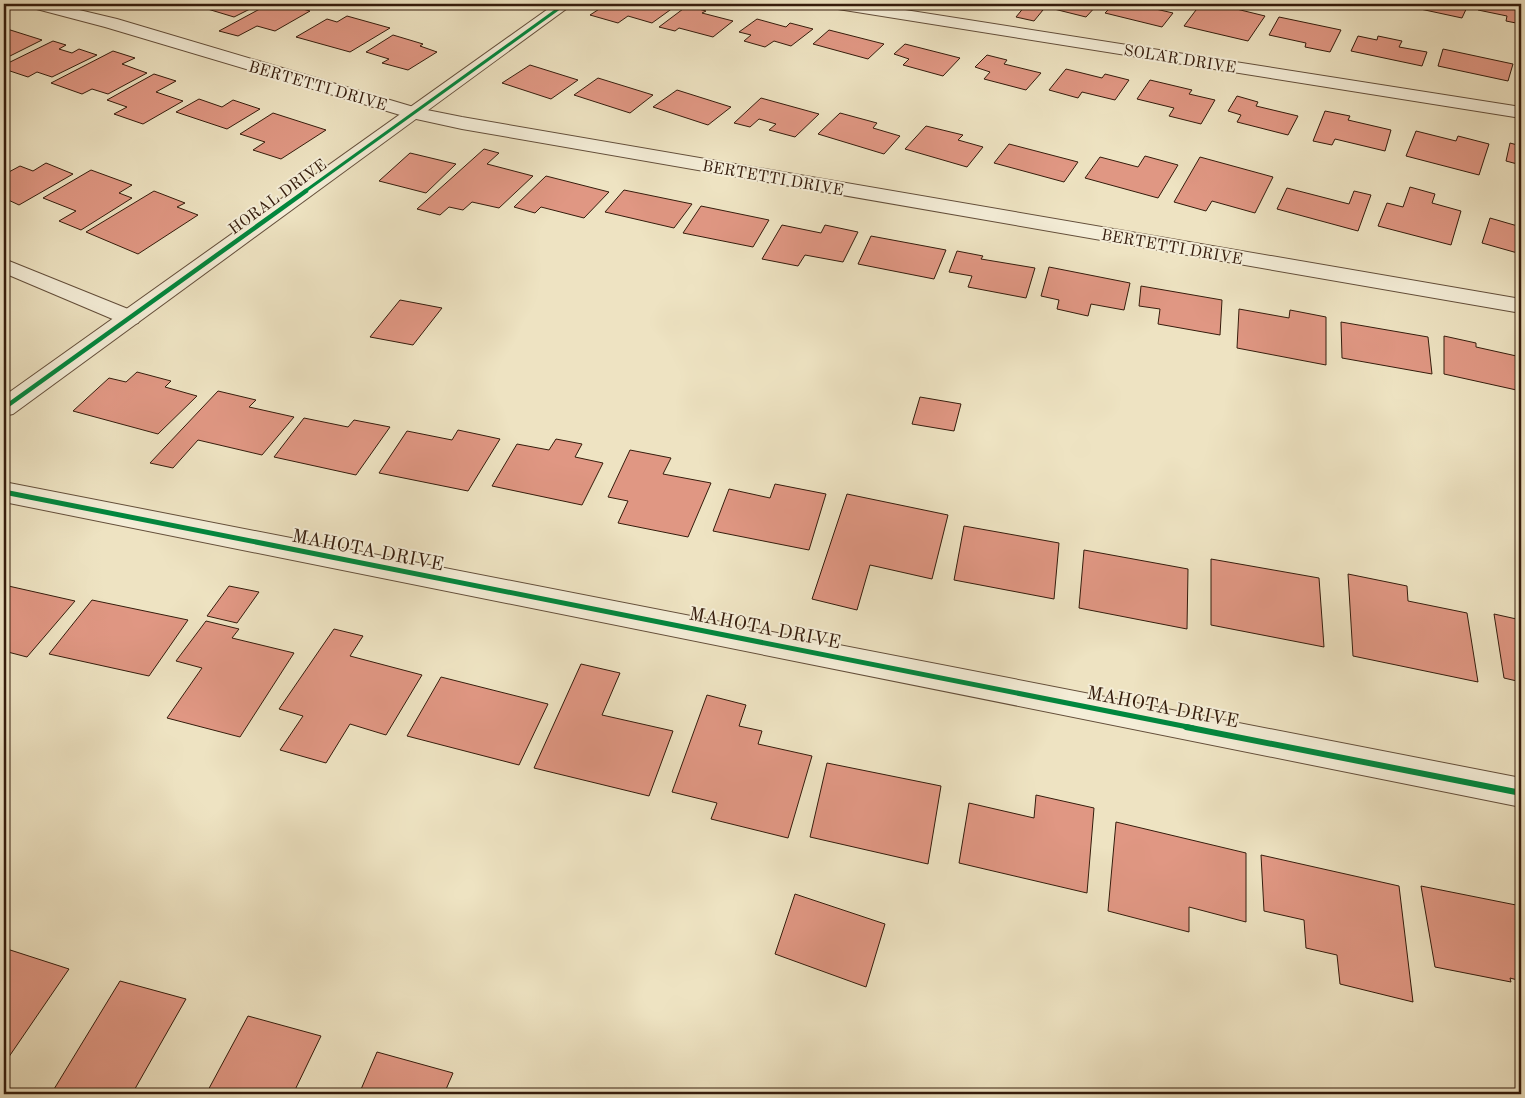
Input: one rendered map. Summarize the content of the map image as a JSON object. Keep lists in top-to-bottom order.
{
  "streets": {
    "street": [
      "SOLAR DRIVE",
      "BERTETTI DRIVE",
      "HORAL DRIVE",
      "MAHOTA DRIVE"
    ]
  },
  "crossings": [
    ["BERTETTI DRIVE", "HORAL DRIVE"]
  ]
}
